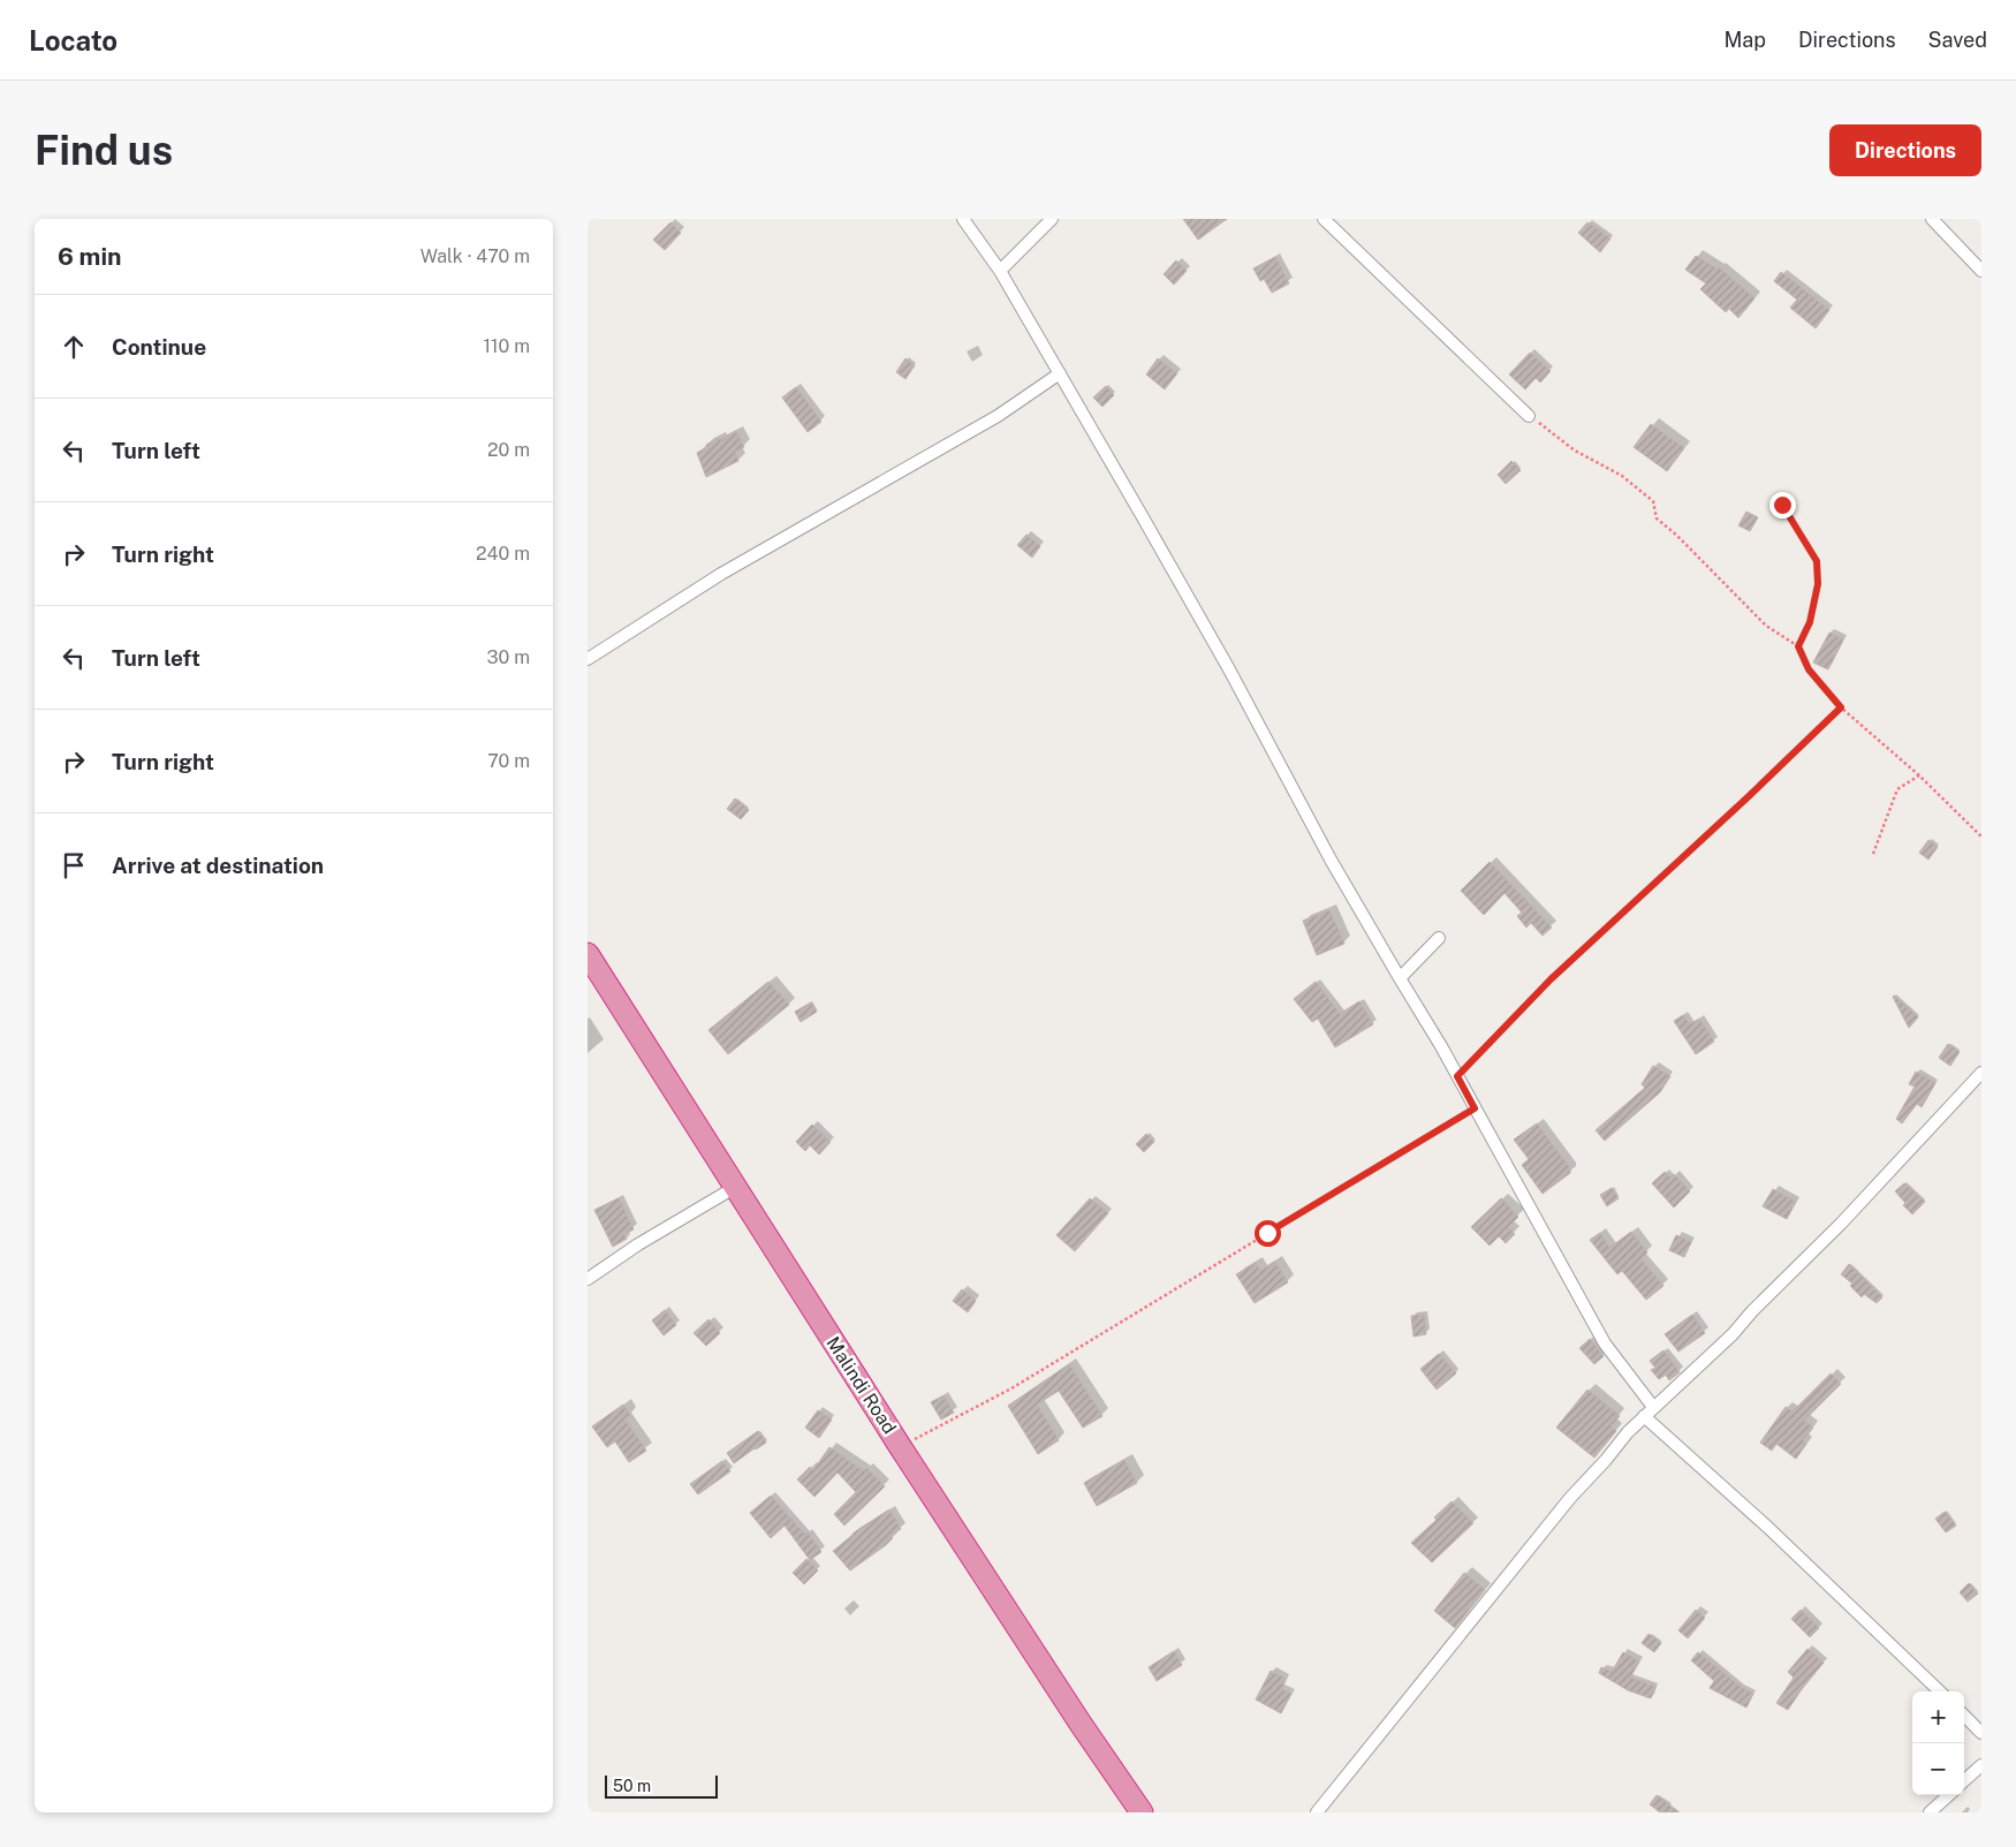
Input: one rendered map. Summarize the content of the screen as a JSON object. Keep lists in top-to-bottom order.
{
  "streets": {
    "highway": ["Malindi Road"]
  },
  "scale_bar": "50 m",
  "page": {
    "header": "Locato",
    "nav": ["Map", "Directions", "Saved"],
    "buttons": "Directions",
    "title": "Find us",
    "heading": ["6 min", "Walk · 470 m"],
    "list": [
      ["Continue", "110 m"],
      ["Turn left", "20 m"],
      ["Turn right", "240 m"],
      ["Turn left", "30 m"],
      ["Turn right", "70 m"],
      "Arrive at destination"
    ],
    "map_buttons": ["+", "−"],
    "scale": "50 m"
  }
}
